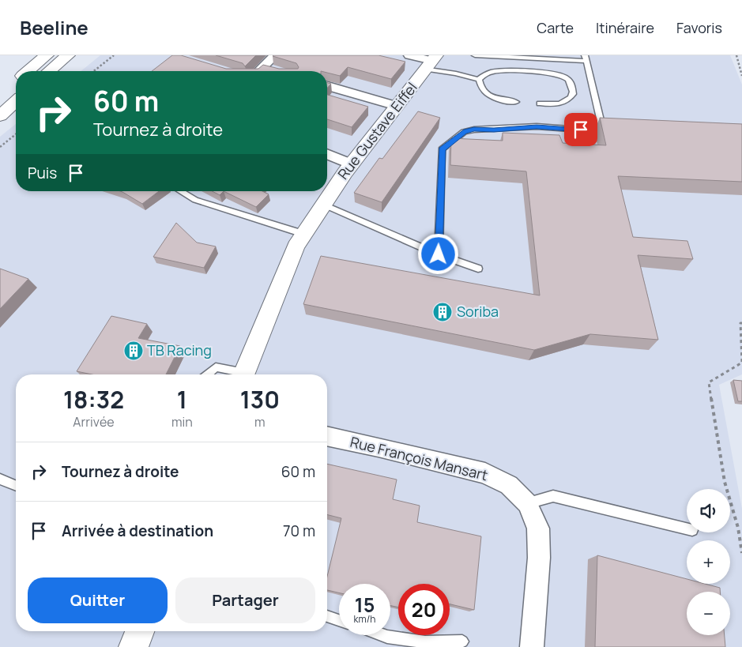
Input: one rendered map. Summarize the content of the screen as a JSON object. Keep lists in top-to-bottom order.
{
  "streets": {
    "main road": ["Rue Gustave Eiffel"],
    "street": ["Rue François Mansart"]
  },
  "places": {
    "building": ["Soriba", "TB Racing"]
  },
  "page": {
    "header": "Beeline",
    "nav": ["Carte", "Itinéraire", "Favoris"],
    "turn": ["60 m", "Tournez à droite"],
    "then": "Puis",
    "eta": [
      "18:32",
      "Arrivée",
      "1",
      "min",
      "130",
      "m"
    ],
    "list": [
      {
        "name": "Tournez à droite",
        "value": "60 m"
      },
      {
        "name": "Arrivée à destination",
        "value": "70 m"
      }
    ],
    "map_buttons": ["+", "−"],
    "buttons": ["Quitter", "Partager"],
    "speed": "15 km/h",
    "limit": "20"
  }
}
